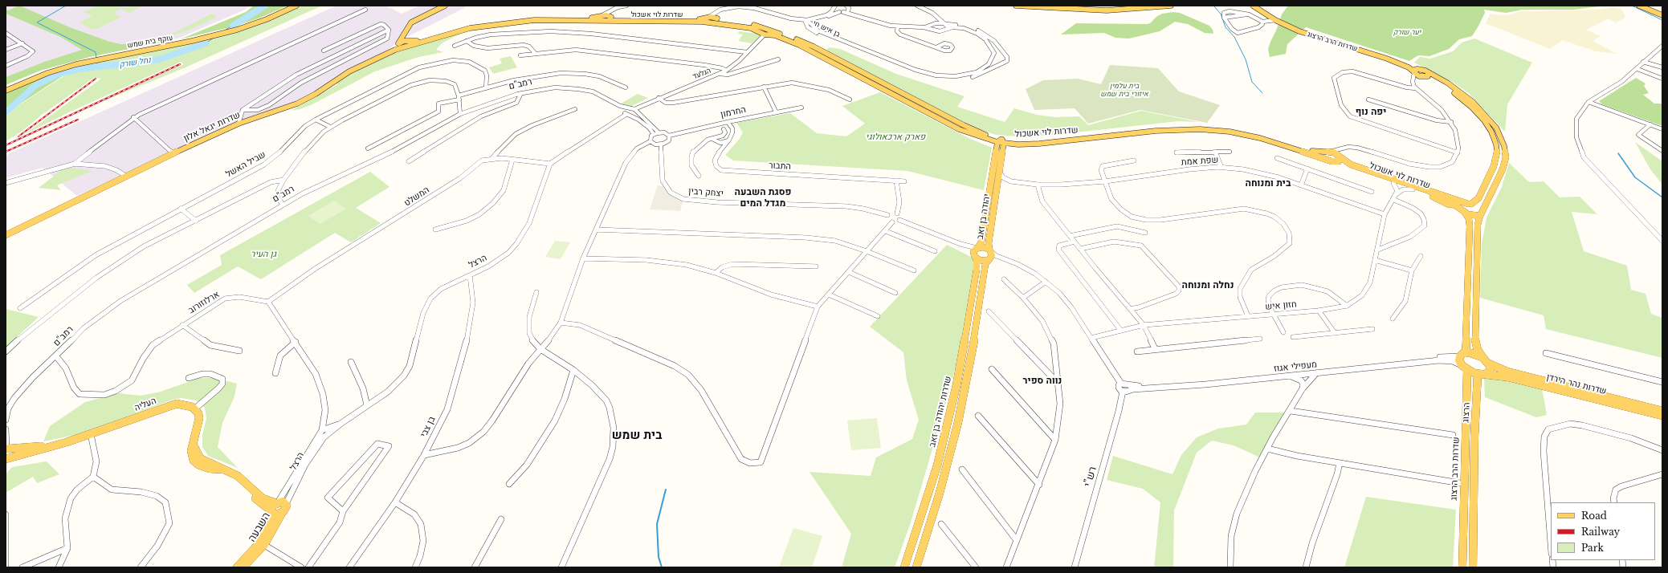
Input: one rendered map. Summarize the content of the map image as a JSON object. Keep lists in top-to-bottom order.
{
  "streets": {
    "main road": [
      "שדרות לוי אשכול",
      "עוקף בית שמש",
      "שדרות הרב הרצוג",
      "שדרות יגאל אלון",
      "יהודה בן זאב",
      "שדרות נהר הירדן",
      "העליה",
      "שדרות יהודה בן זאב",
      "הרצוג",
      "השבעה"
    ],
    "street": [
      "בן איש חי",
      "הגלעד",
      "רמב\"ם",
      "החרמון",
      "שפת אמת",
      "שביל האשל",
      "התבור",
      "יצחק רבין",
      "המשלט",
      "הרצל",
      "ארלוזורוב",
      "חזון איש",
      "מעפילי אגוז",
      "בן צבי",
      "רש\"י"
    ]
  },
  "crossings": [
    ["שדרות לוי אשכול", "הגלעד"],
    ["שדרות לוי אשכול", "שדרות יגאל אלון"],
    ["שדרות לוי אשכול", "שדרות יהודה בן זאב"],
    ["שדרות הרב הרצוג", "מעפילי אגוז"],
    ["הגלעד", "רמב\"ם"],
    ["רמב\"ם", "ארלוזורוב"],
    ["שפת אמת", "יהודה בן זאב"],
    ["שפת אמת", "חזון איש"],
    ["המשלט", "ארלוזורוב"],
    ["יהודה בן זאב", "שדרות יהודה בן זאב"],
    ["הרצל", "בן צבי"],
    ["הרצל", "השבעה"],
    ["מעפילי אגוז", "רש\"י"],
    ["שדרות נהר הירדן", "הרצוג"]
  ],
  "districts": [
    "יפה נוף",
    "בית ומנוחה",
    "פסגת השבעה מגדל המים",
    "נחלה ומנוחה",
    "נווה ספיר",
    "בית שמש"
  ],
  "water": ["נחל שורק"],
  "parks": [
    "יער שורק",
    "בית עלמין איזורי בית שמש",
    "פארק ארכאולוגי",
    "גן העיר"
  ],
  "legend": ["Road", "Railway", "Park"]
}
